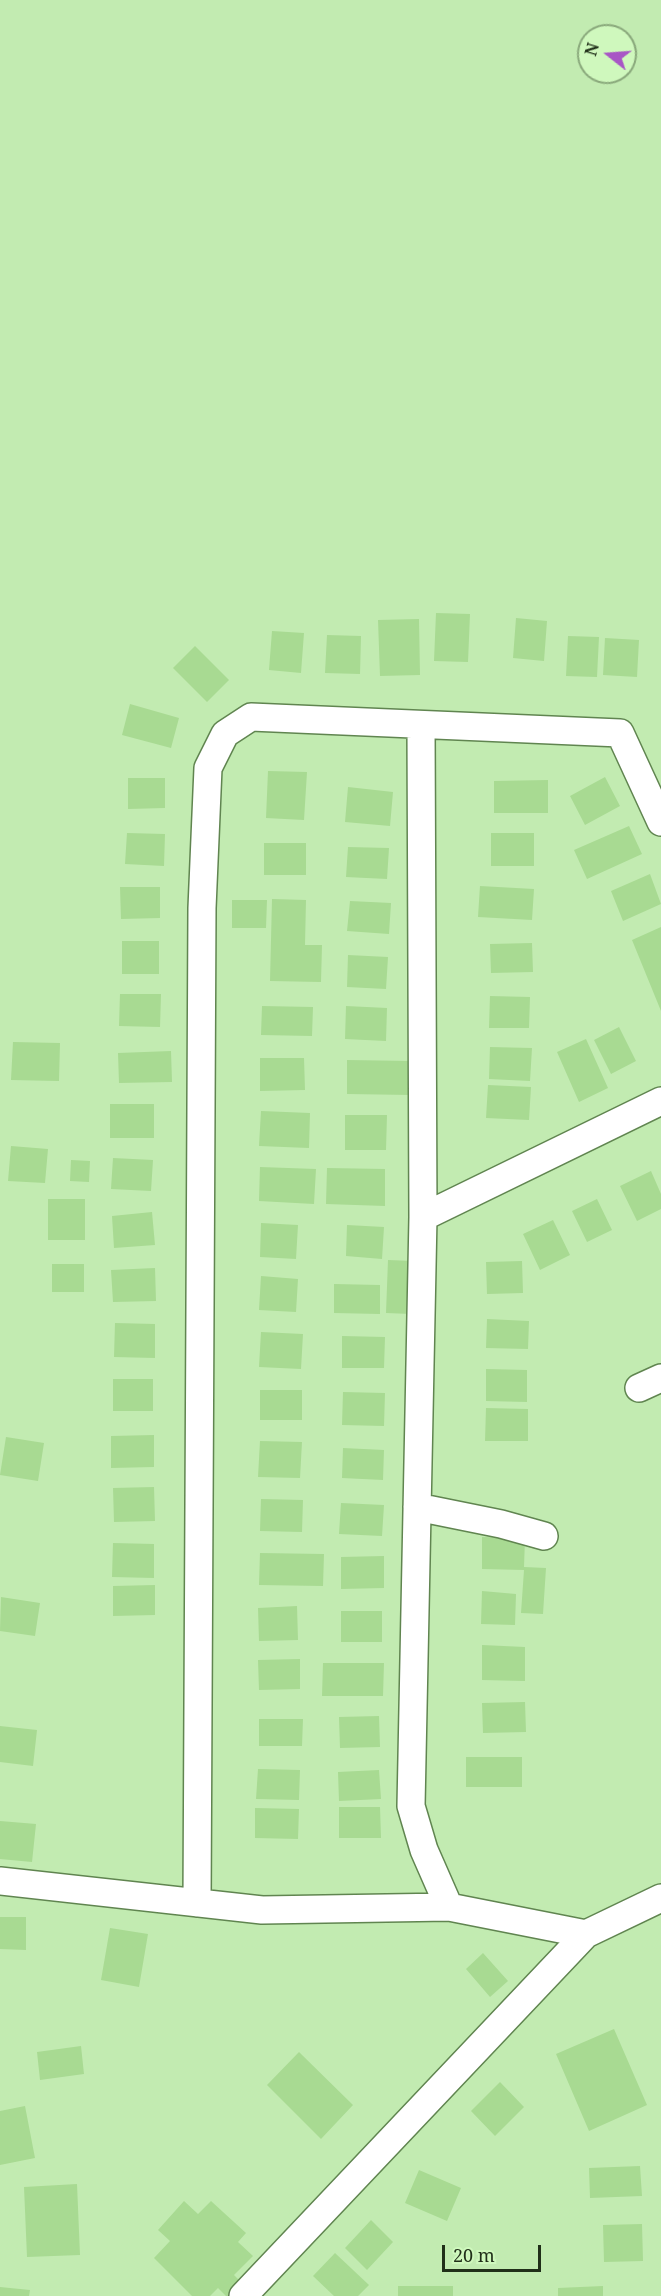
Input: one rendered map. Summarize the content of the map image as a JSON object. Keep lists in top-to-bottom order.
{
  "scale_bar": "20 m",
  "north": "left"
}
